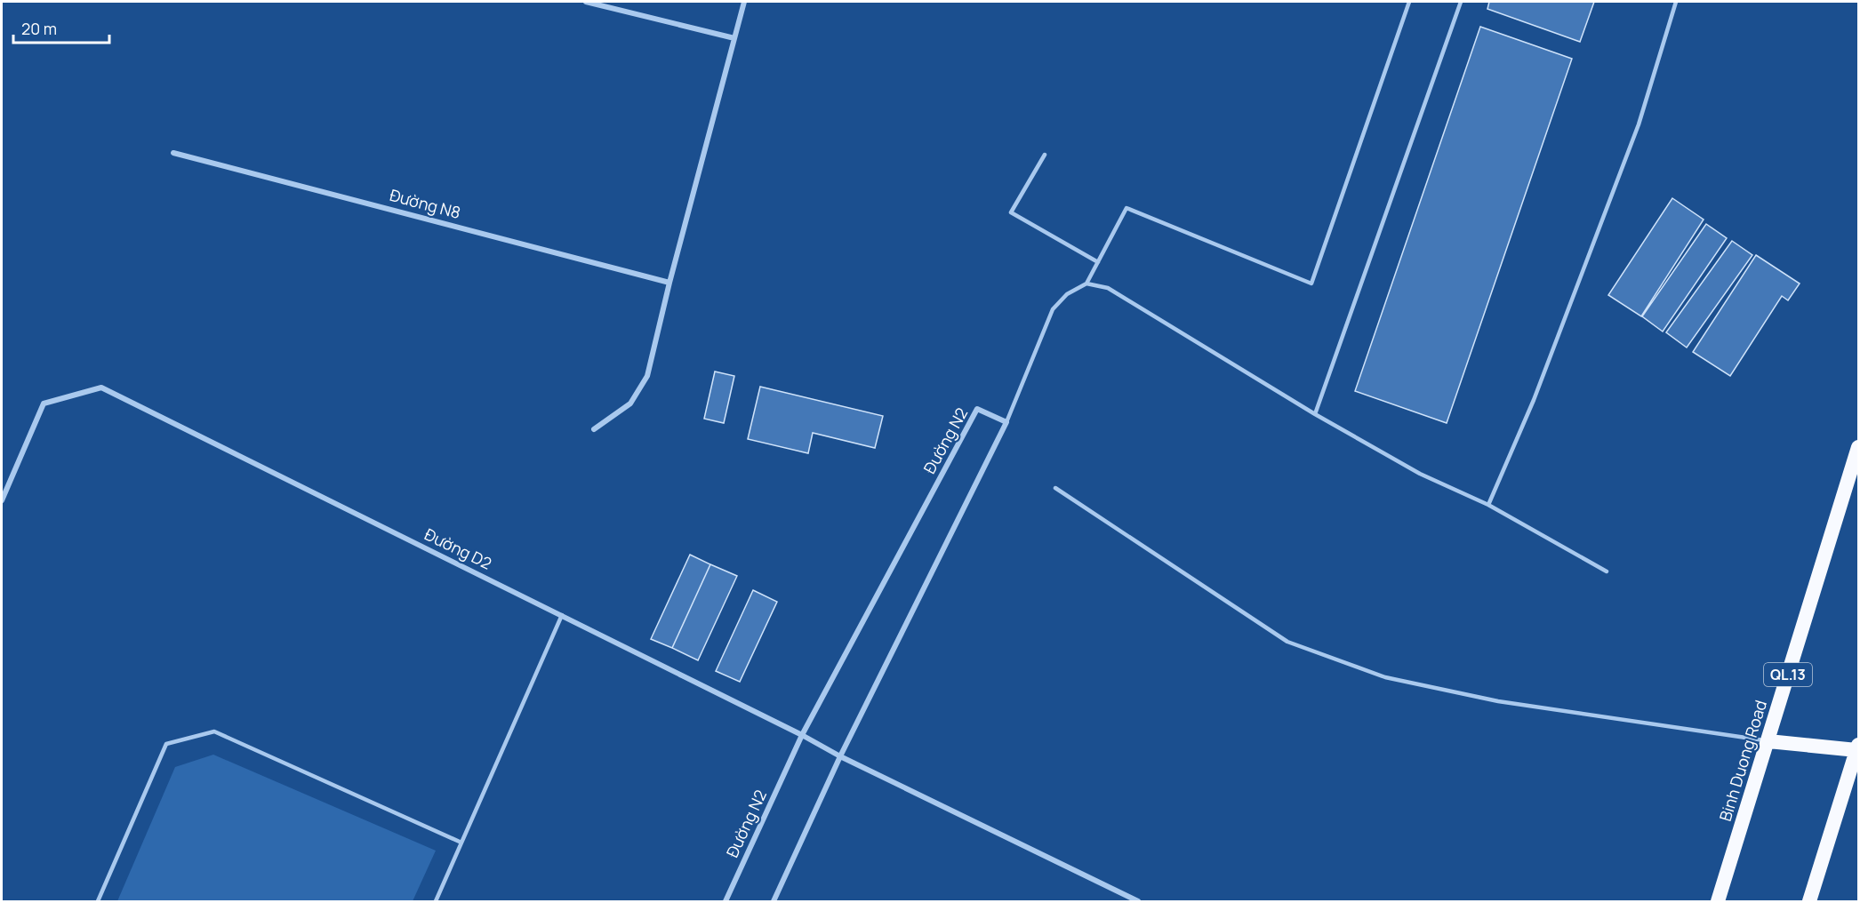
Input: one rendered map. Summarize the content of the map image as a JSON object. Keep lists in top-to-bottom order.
{
  "streets": {
    "highway": ["QL.13", "Binh Duong Road"],
    "street": ["Đường N8", "Đường N2", "Đường D2"]
  },
  "crossings": [
    ["Đường N2", "Đường D2"]
  ],
  "scale_bar": "20 m"
}
